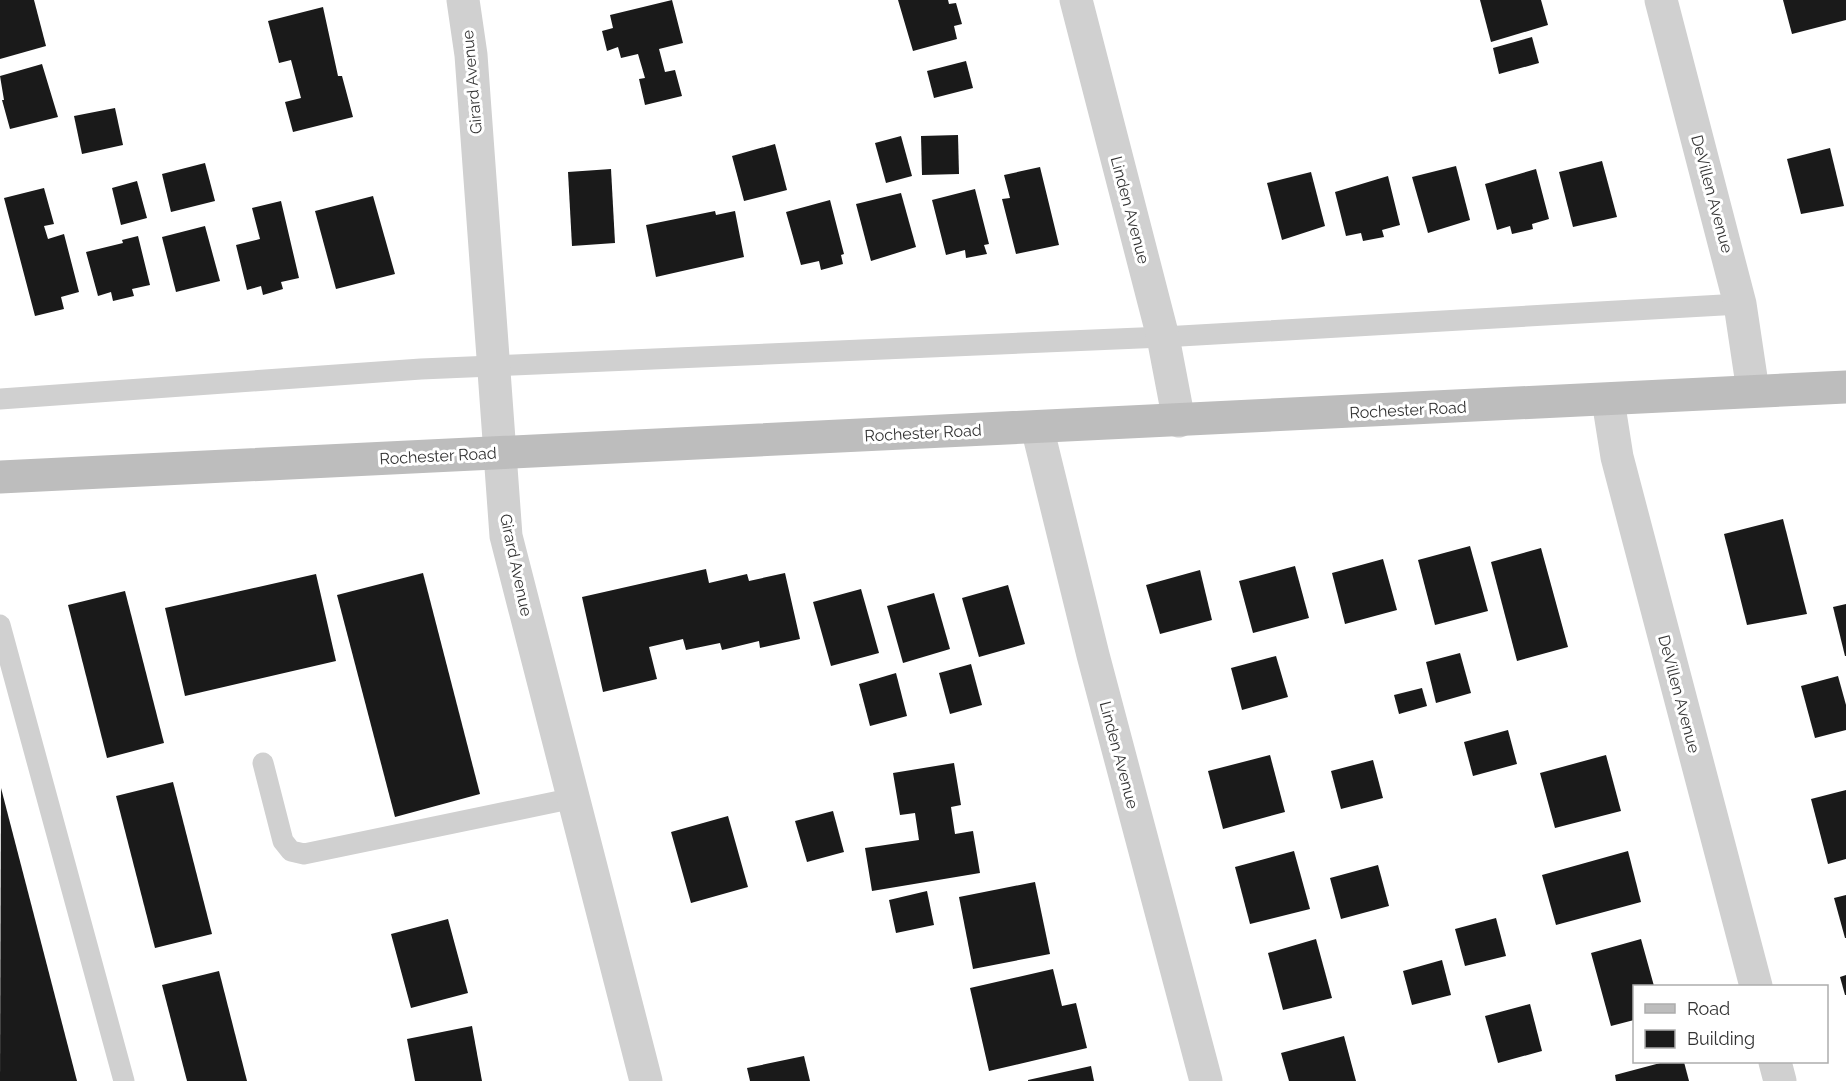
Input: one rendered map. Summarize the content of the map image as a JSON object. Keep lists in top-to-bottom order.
{
  "streets": {
    "main road": ["Rochester Road"],
    "street": ["Girard Avenue", "DeVillen Avenue", "Linden Avenue"]
  },
  "crossings": [
    ["Girard Avenue", "Rochester Road"],
    ["DeVillen Avenue", "Rochester Road"],
    ["Linden Avenue", "Rochester Road"]
  ],
  "legend": ["Road", "Building"]
}
